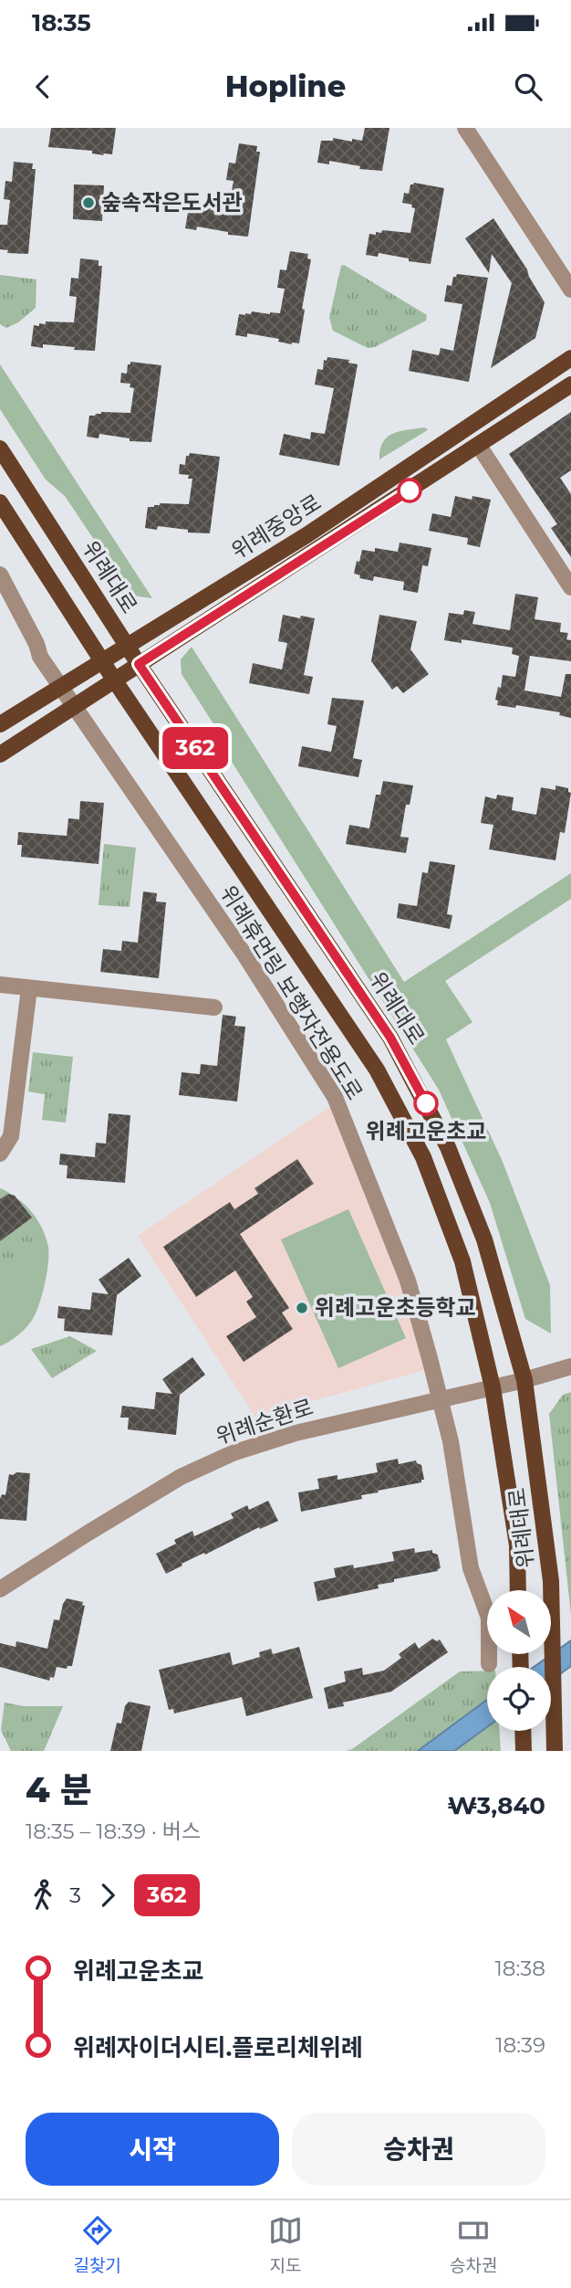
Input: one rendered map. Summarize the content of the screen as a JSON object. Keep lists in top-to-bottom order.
{
  "streets": {
    "main road": ["위례중앙로", "위례대로"],
    "street": ["위례휴먼링 보행자전용도로", "위례순환로"]
  },
  "crossings": [
    ["위례중앙로", "위례대로"],
    ["위례대로", "위례순환로"]
  ],
  "places": ["숲속작은도서관", "위례고운초교", "위례고운초등학교"],
  "lines": ["bus line 362"],
  "north": "top left",
  "page": {
    "status": "18:35",
    "header": "Hopline",
    "on_map": "362",
    "heading": ["4 분", "18:35 – 18:39 · 버스", "₩3,840"],
    "legs": ["3", "362"],
    "list": [
      {
        "name": "위례고운초교",
        "value": "18:38"
      },
      {
        "name": "위례자이더시티.플로리체위례",
        "value": "18:39"
      }
    ],
    "buttons": ["시작", "승차권"],
    "tabs": ["길찾기", "지도", "승차권"]
  }
}
